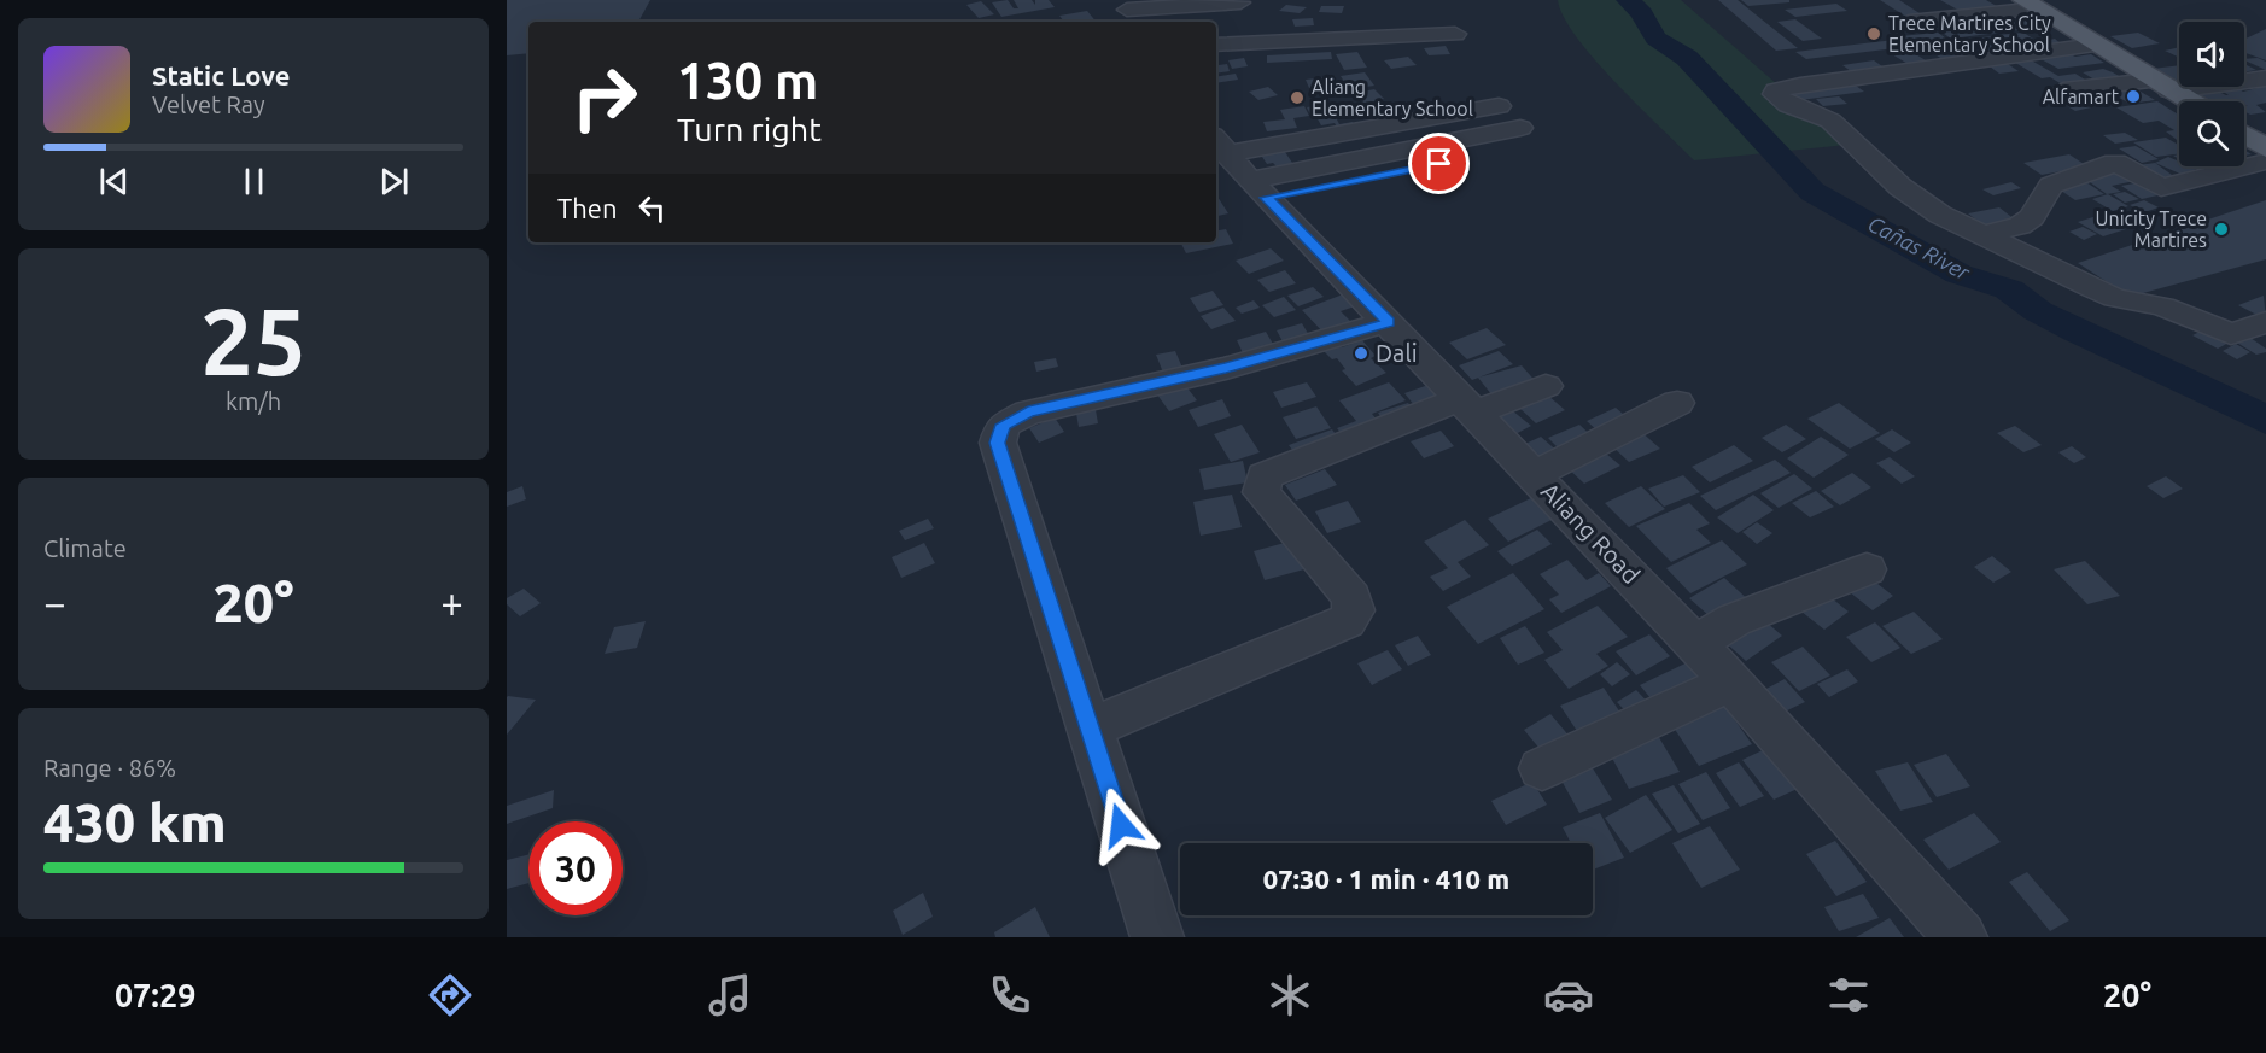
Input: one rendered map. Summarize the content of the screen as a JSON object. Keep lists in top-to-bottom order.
{
  "streets": {
    "street": ["Aliang Road"]
  },
  "water": ["Cañas River"],
  "places": [
    "Trece Martires City Elementary School",
    "Alfamart",
    "Aliang Elementary School",
    "Unicity Trece Martires",
    "Dali"
  ],
  "page": {
    "turn": ["130 m", "Turn right"],
    "song": ["Static Love", "Velvet Ray"],
    "then": "Then",
    "tile": [
      ["25", "km/h"],
      "Climate",
      ["Range · 86%", "430 km"]
    ],
    "heat": ["−", "20°", "+"],
    "limit": "30",
    "trip": "07:30 · 1 min · 410 m",
    "tabs": ["07:29", "20°"]
  }
}
